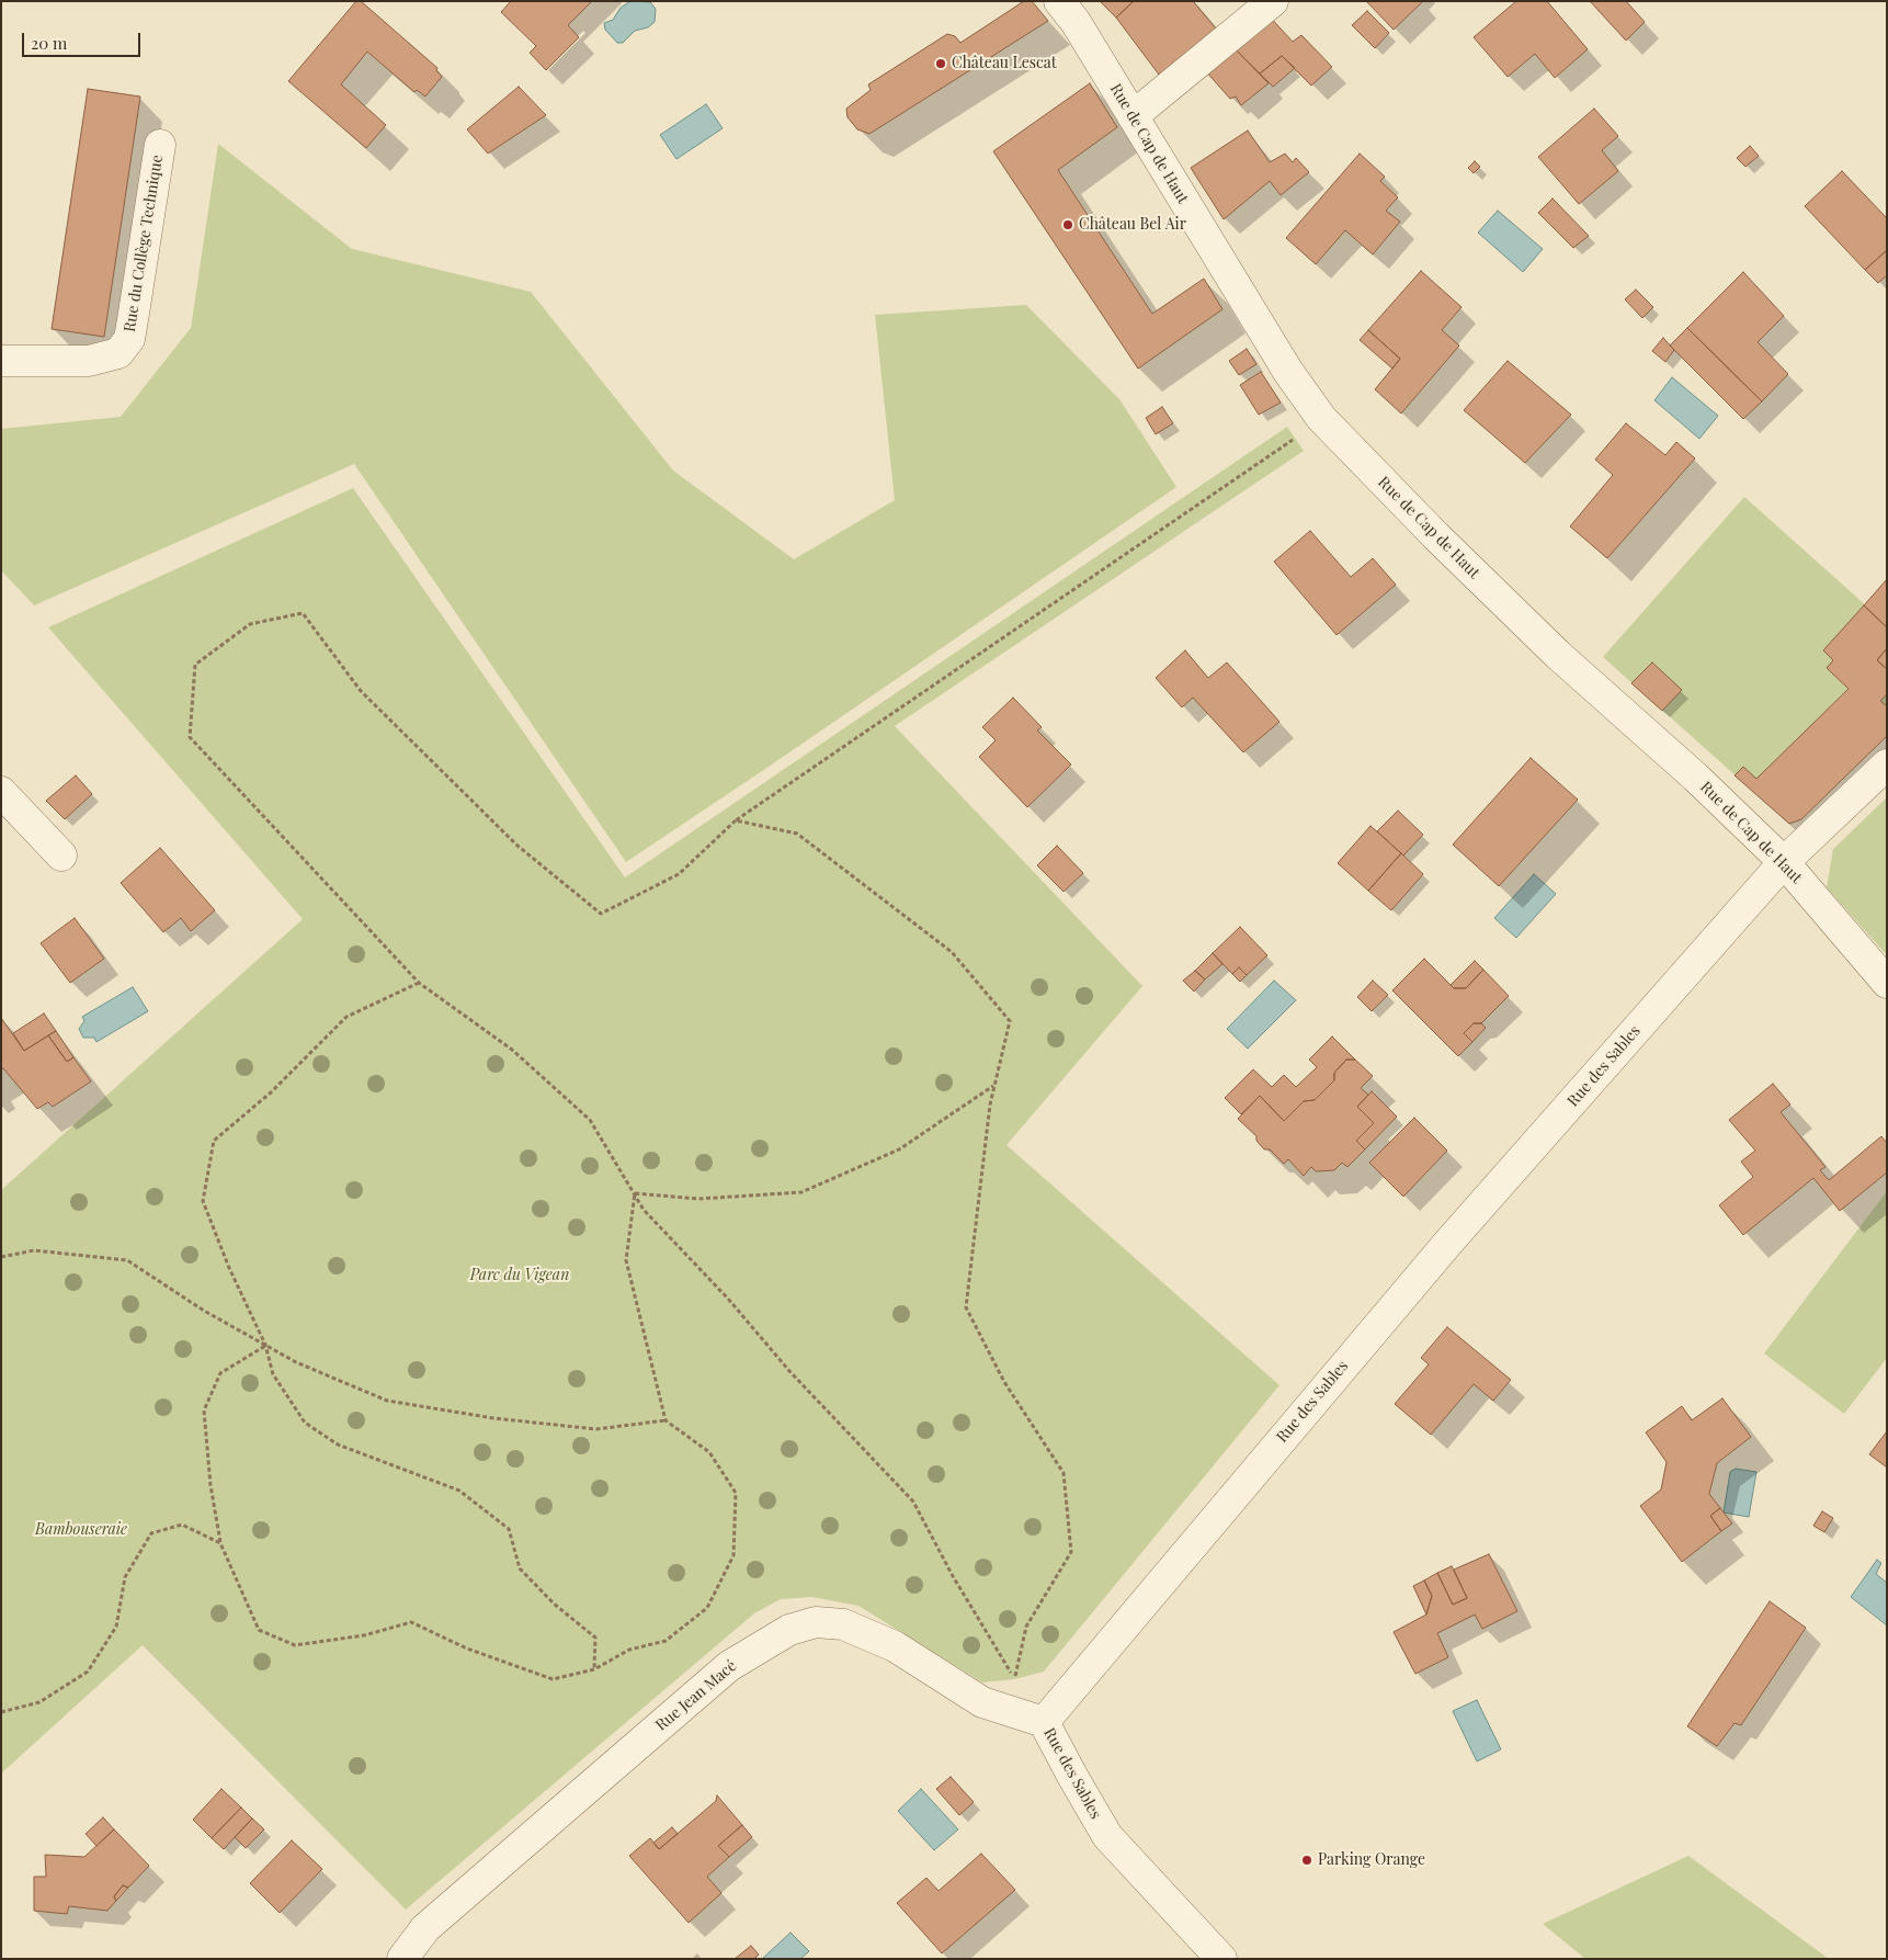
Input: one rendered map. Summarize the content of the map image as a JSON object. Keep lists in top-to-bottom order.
{
  "streets": {
    "street": [
      "Rue de Cap de Haut",
      "Rue du Collège Technique",
      "Rue des Sables",
      "Rue Jean Macé"
    ]
  },
  "crossings": [
    ["Rue de Cap de Haut", "Rue des Sables"],
    ["Rue des Sables", "Rue Jean Macé"]
  ],
  "parks": ["Parc du Vigean", "Bambouseraie"],
  "places": ["Château Lescat", "Château Bel Air", "Parking Orange"],
  "scale_bar": "20 m"
}
